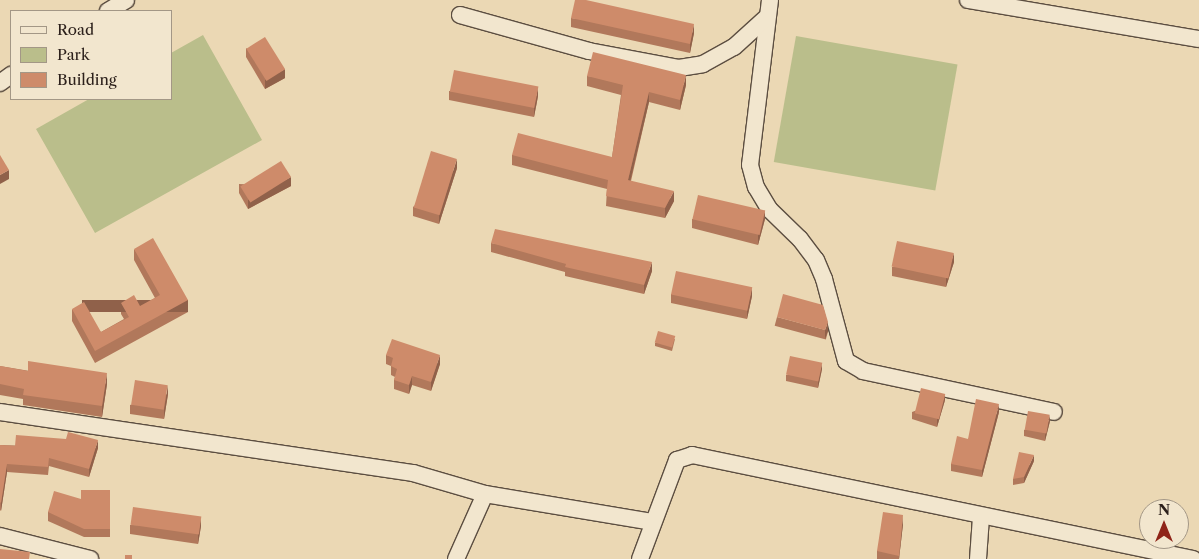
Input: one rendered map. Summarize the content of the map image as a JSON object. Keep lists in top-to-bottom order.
{
  "legend": ["Road", "Park", "Building"],
  "north": "top"
}
